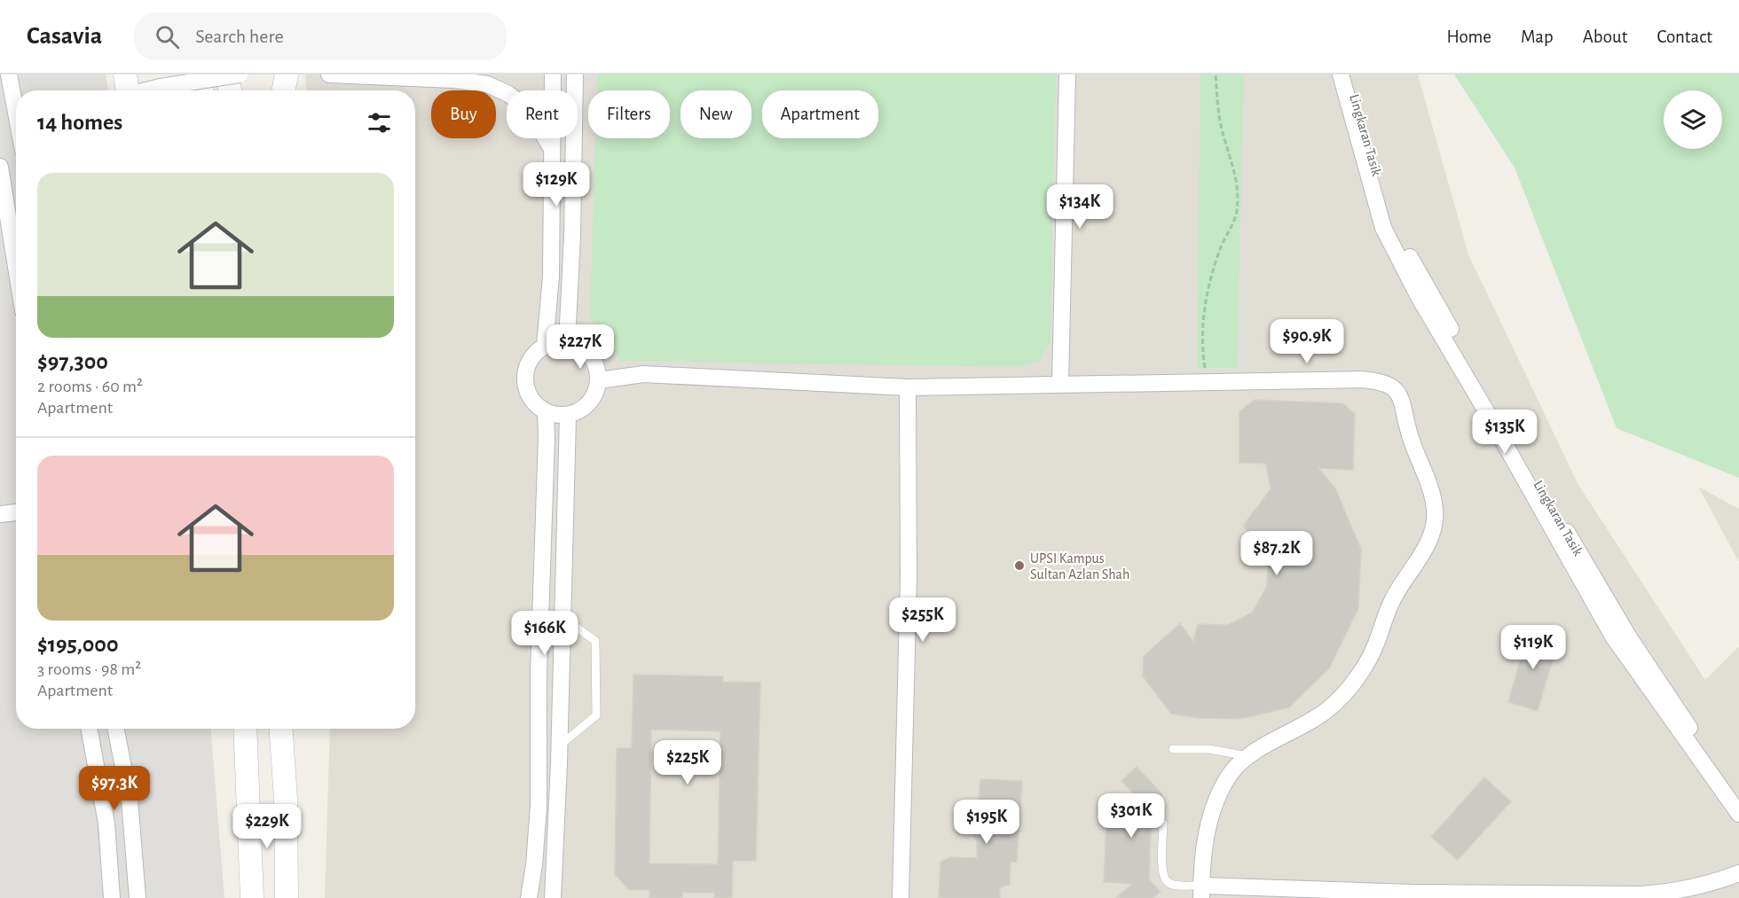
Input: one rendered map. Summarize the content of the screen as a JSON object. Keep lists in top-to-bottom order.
{
  "streets": {
    "street": ["Lingkaran Tasik"]
  },
  "places": ["UPSI Kampus Sultan Azlan Shah"],
  "page": {
    "header": "Casavia",
    "search": "Search here",
    "nav": [
      "Home",
      "Map",
      "About",
      "Contact"
    ],
    "chip": [
      "Buy",
      "Rent",
      "Filters",
      "New",
      "Apartment"
    ],
    "heading": "14 homes",
    "list": [
      {
        "name": "$97,300",
        "note": "2 rooms · 60 m² · Apartment"
      },
      {
        "name": "$195,000",
        "note": "3 rooms · 98 m² · Apartment"
      }
    ],
    "price": [
      "$129K",
      "$134K",
      "$90.9K",
      "$227K",
      "$135K",
      "$87.2K",
      "$255K",
      "$166K",
      "$119K",
      "$225K",
      "$97.3K",
      "$301K",
      "$195K",
      "$229K"
    ]
  }
}
